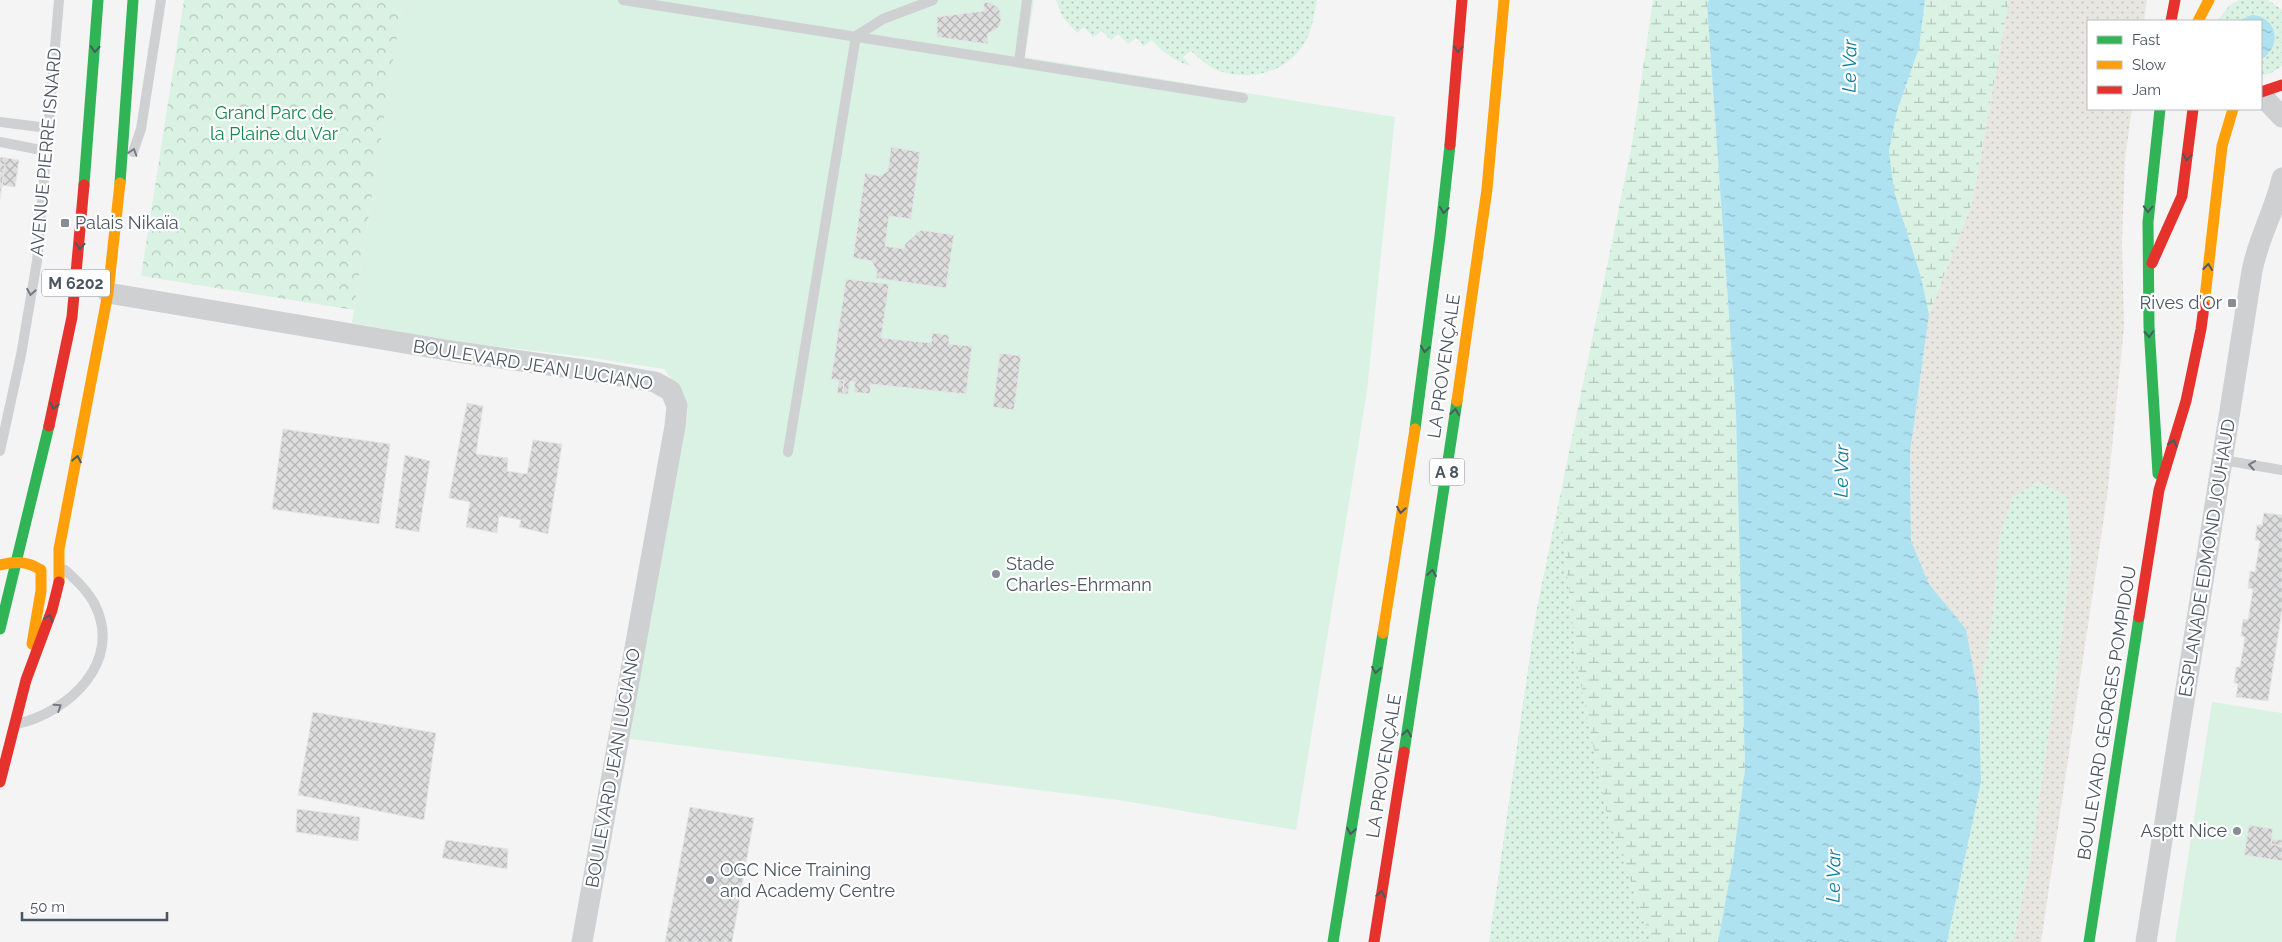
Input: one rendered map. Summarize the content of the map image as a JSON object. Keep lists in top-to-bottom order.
{
  "streets": {
    "main road": [
      "M 6202",
      "LA PROVENÇALE",
      "A 8",
      "BOULEVARD GEORGES POMPIDOU"
    ],
    "street": ["BOULEVARD JEAN LUCIANO", "ESPLANADE EDMOND JOUHAUD"],
    "lane": ["AVENUE PIERRE ISNARD"]
  },
  "crossings": [
    ["M 6202", "BOULEVARD JEAN LUCIANO"]
  ],
  "one_way": ["AVENUE PIERRE ISNARD"],
  "water": ["Le Var"],
  "parks": ["Grand Parc de la Plaine du Var"],
  "places": {
    "transit": ["Palais Nikaïa", "Rives d’Or"],
    "other": ["Stade Charles-Ehrmann", "Asptt Nice", "OGC Nice Training and Academy Centre"]
  },
  "legend": ["Fast", "Slow", "Jam"],
  "scale_bar": "50 m"
}
